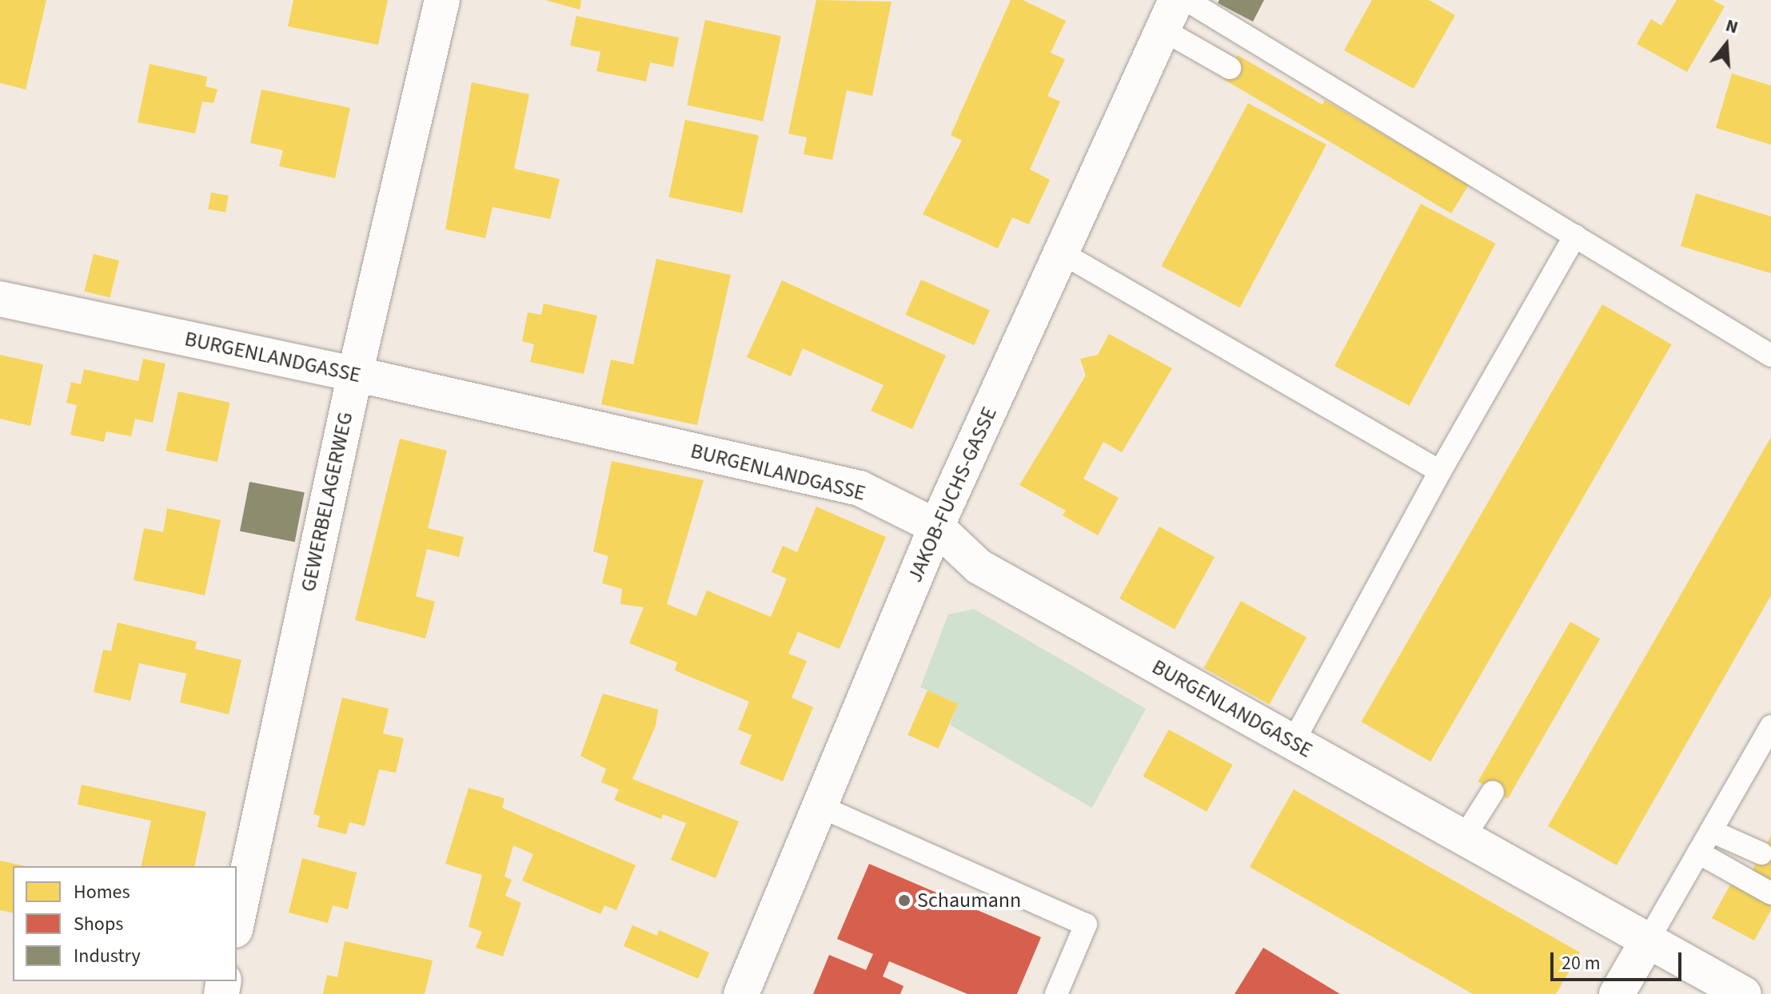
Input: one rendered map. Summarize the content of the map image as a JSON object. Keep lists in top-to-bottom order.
{
  "streets": {
    "street": ["BURGENLANDGASSE", "JAKOB-FUCHS-GASSE", "GEWERBELAGERWEG"]
  },
  "crossings": [
    ["BURGENLANDGASSE", "JAKOB-FUCHS-GASSE"],
    ["BURGENLANDGASSE", "GEWERBELAGERWEG"]
  ],
  "places": ["Schaumann"],
  "legend": ["Homes", "Shops", "Industry"],
  "scale_bar": "20 m",
  "north": "top"
}
